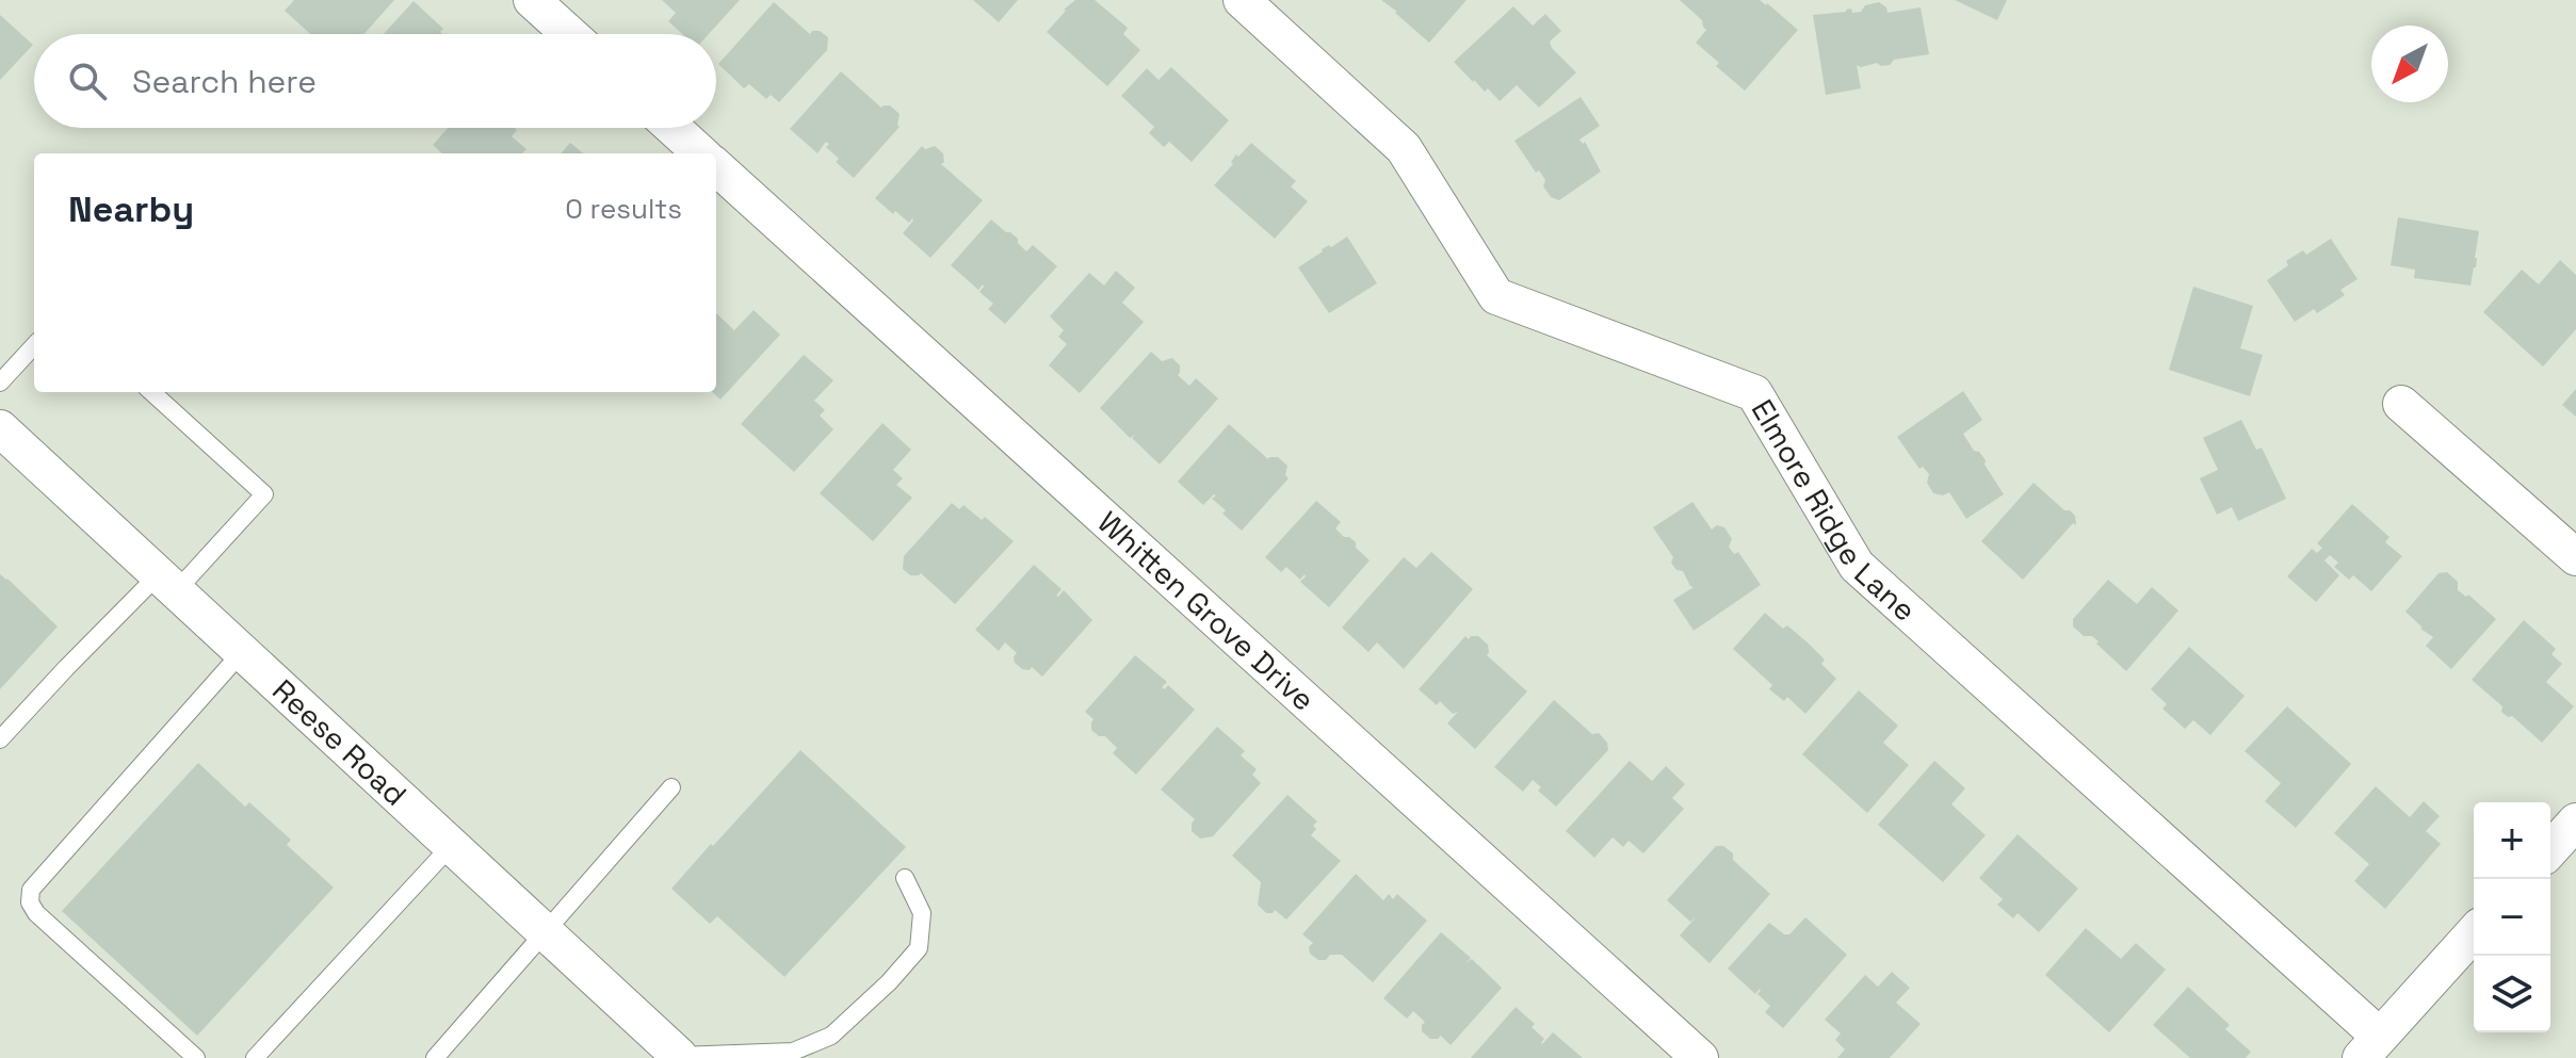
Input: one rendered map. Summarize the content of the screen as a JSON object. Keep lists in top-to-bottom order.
{
  "streets": {
    "street": ["Elmore Ridge Lane", "Whitten Grove Drive", "Reese Road"]
  },
  "north": "bottom left",
  "page": {
    "search": "Search here",
    "heading": ["Nearby", "0 results"],
    "map_buttons": ["+", "−"]
  }
}
